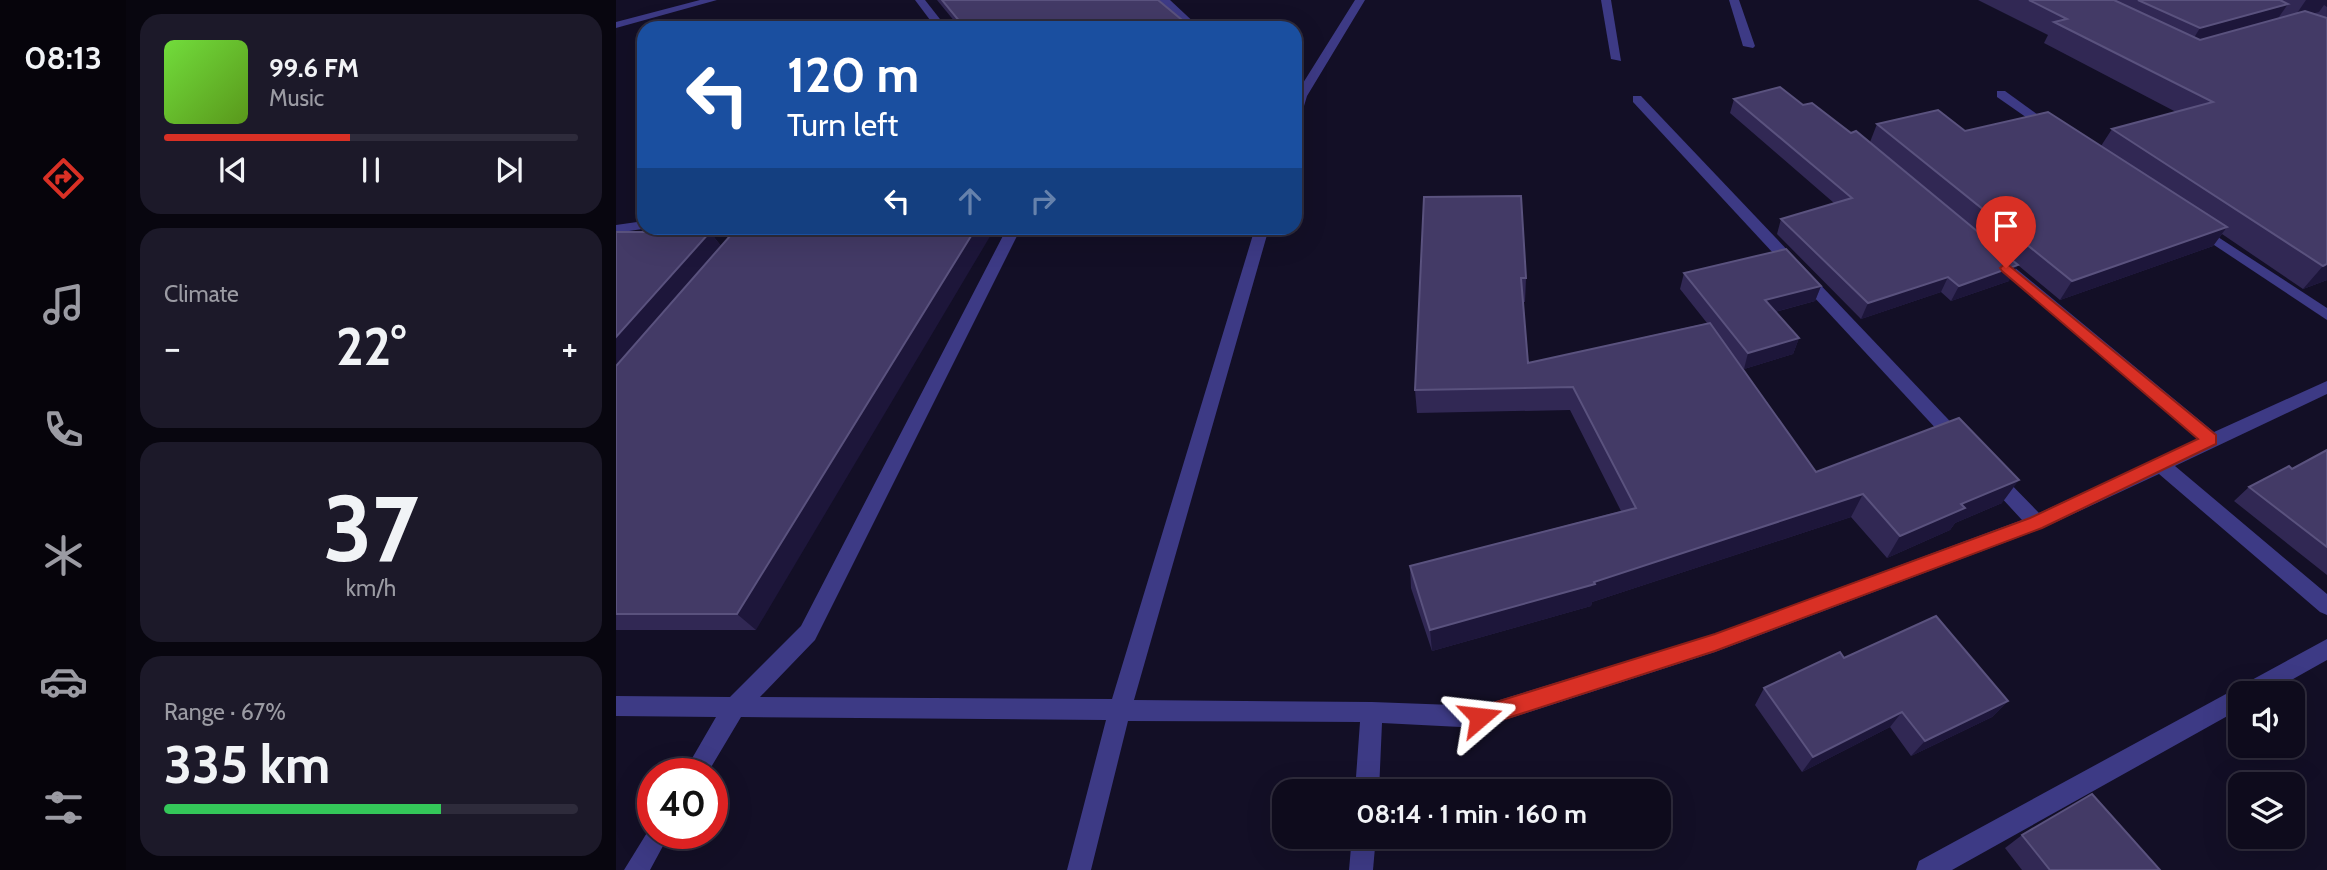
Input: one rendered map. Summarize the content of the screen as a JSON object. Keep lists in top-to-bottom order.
{
  "page": {
    "tabs": "08:13",
    "turn": ["120 m", "Turn left"],
    "song": ["99.6 FM", "Music"],
    "tile": [
      "Climate",
      ["37", "km/h"],
      ["Range · 67%", "335 km"]
    ],
    "heat": ["−", "22°", "+"],
    "limit": "40",
    "trip": "08:14 · 1 min · 160 m"
  }
}
